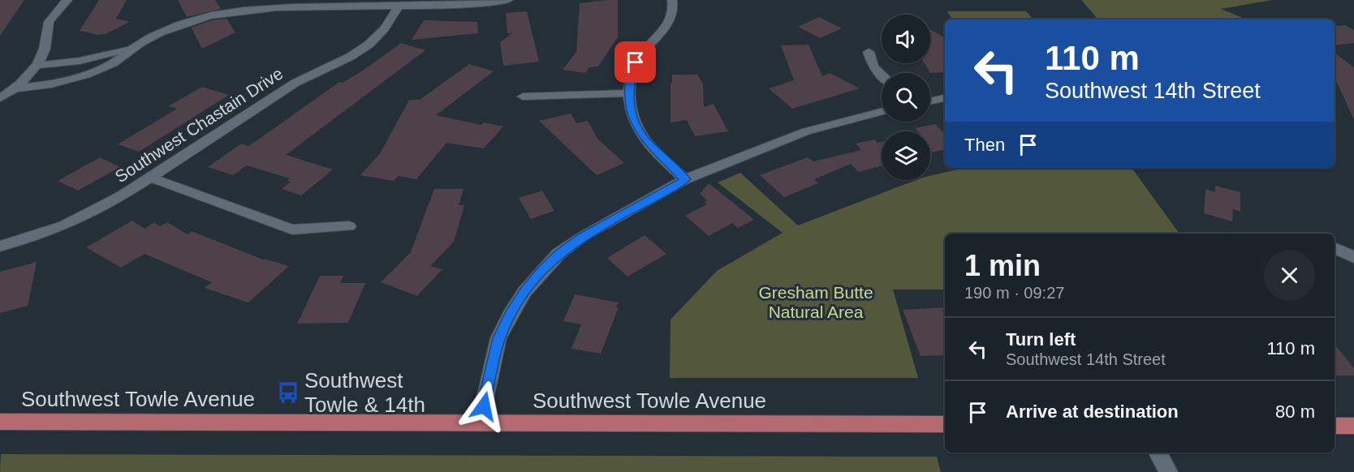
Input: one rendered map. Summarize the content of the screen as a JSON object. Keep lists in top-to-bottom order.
{
  "streets": {
    "main road": ["Southwest Towle Avenue"],
    "street": ["Southwest Chastain Drive"]
  },
  "parks": ["Gresham Butte Natural Area"],
  "places": {
    "bus stop": ["Southwest Towle & 14th"]
  },
  "page": {
    "turn": ["110 m", "Southwest 14th Street"],
    "then": "Then",
    "heading": ["1 min", "190 m · 09:27"],
    "list": [
      {
        "name": "Turn left",
        "note": "Southwest 14th Street",
        "value": "110 m"
      },
      {
        "name": "Arrive at destination",
        "value": "80 m"
      }
    ]
  }
}
